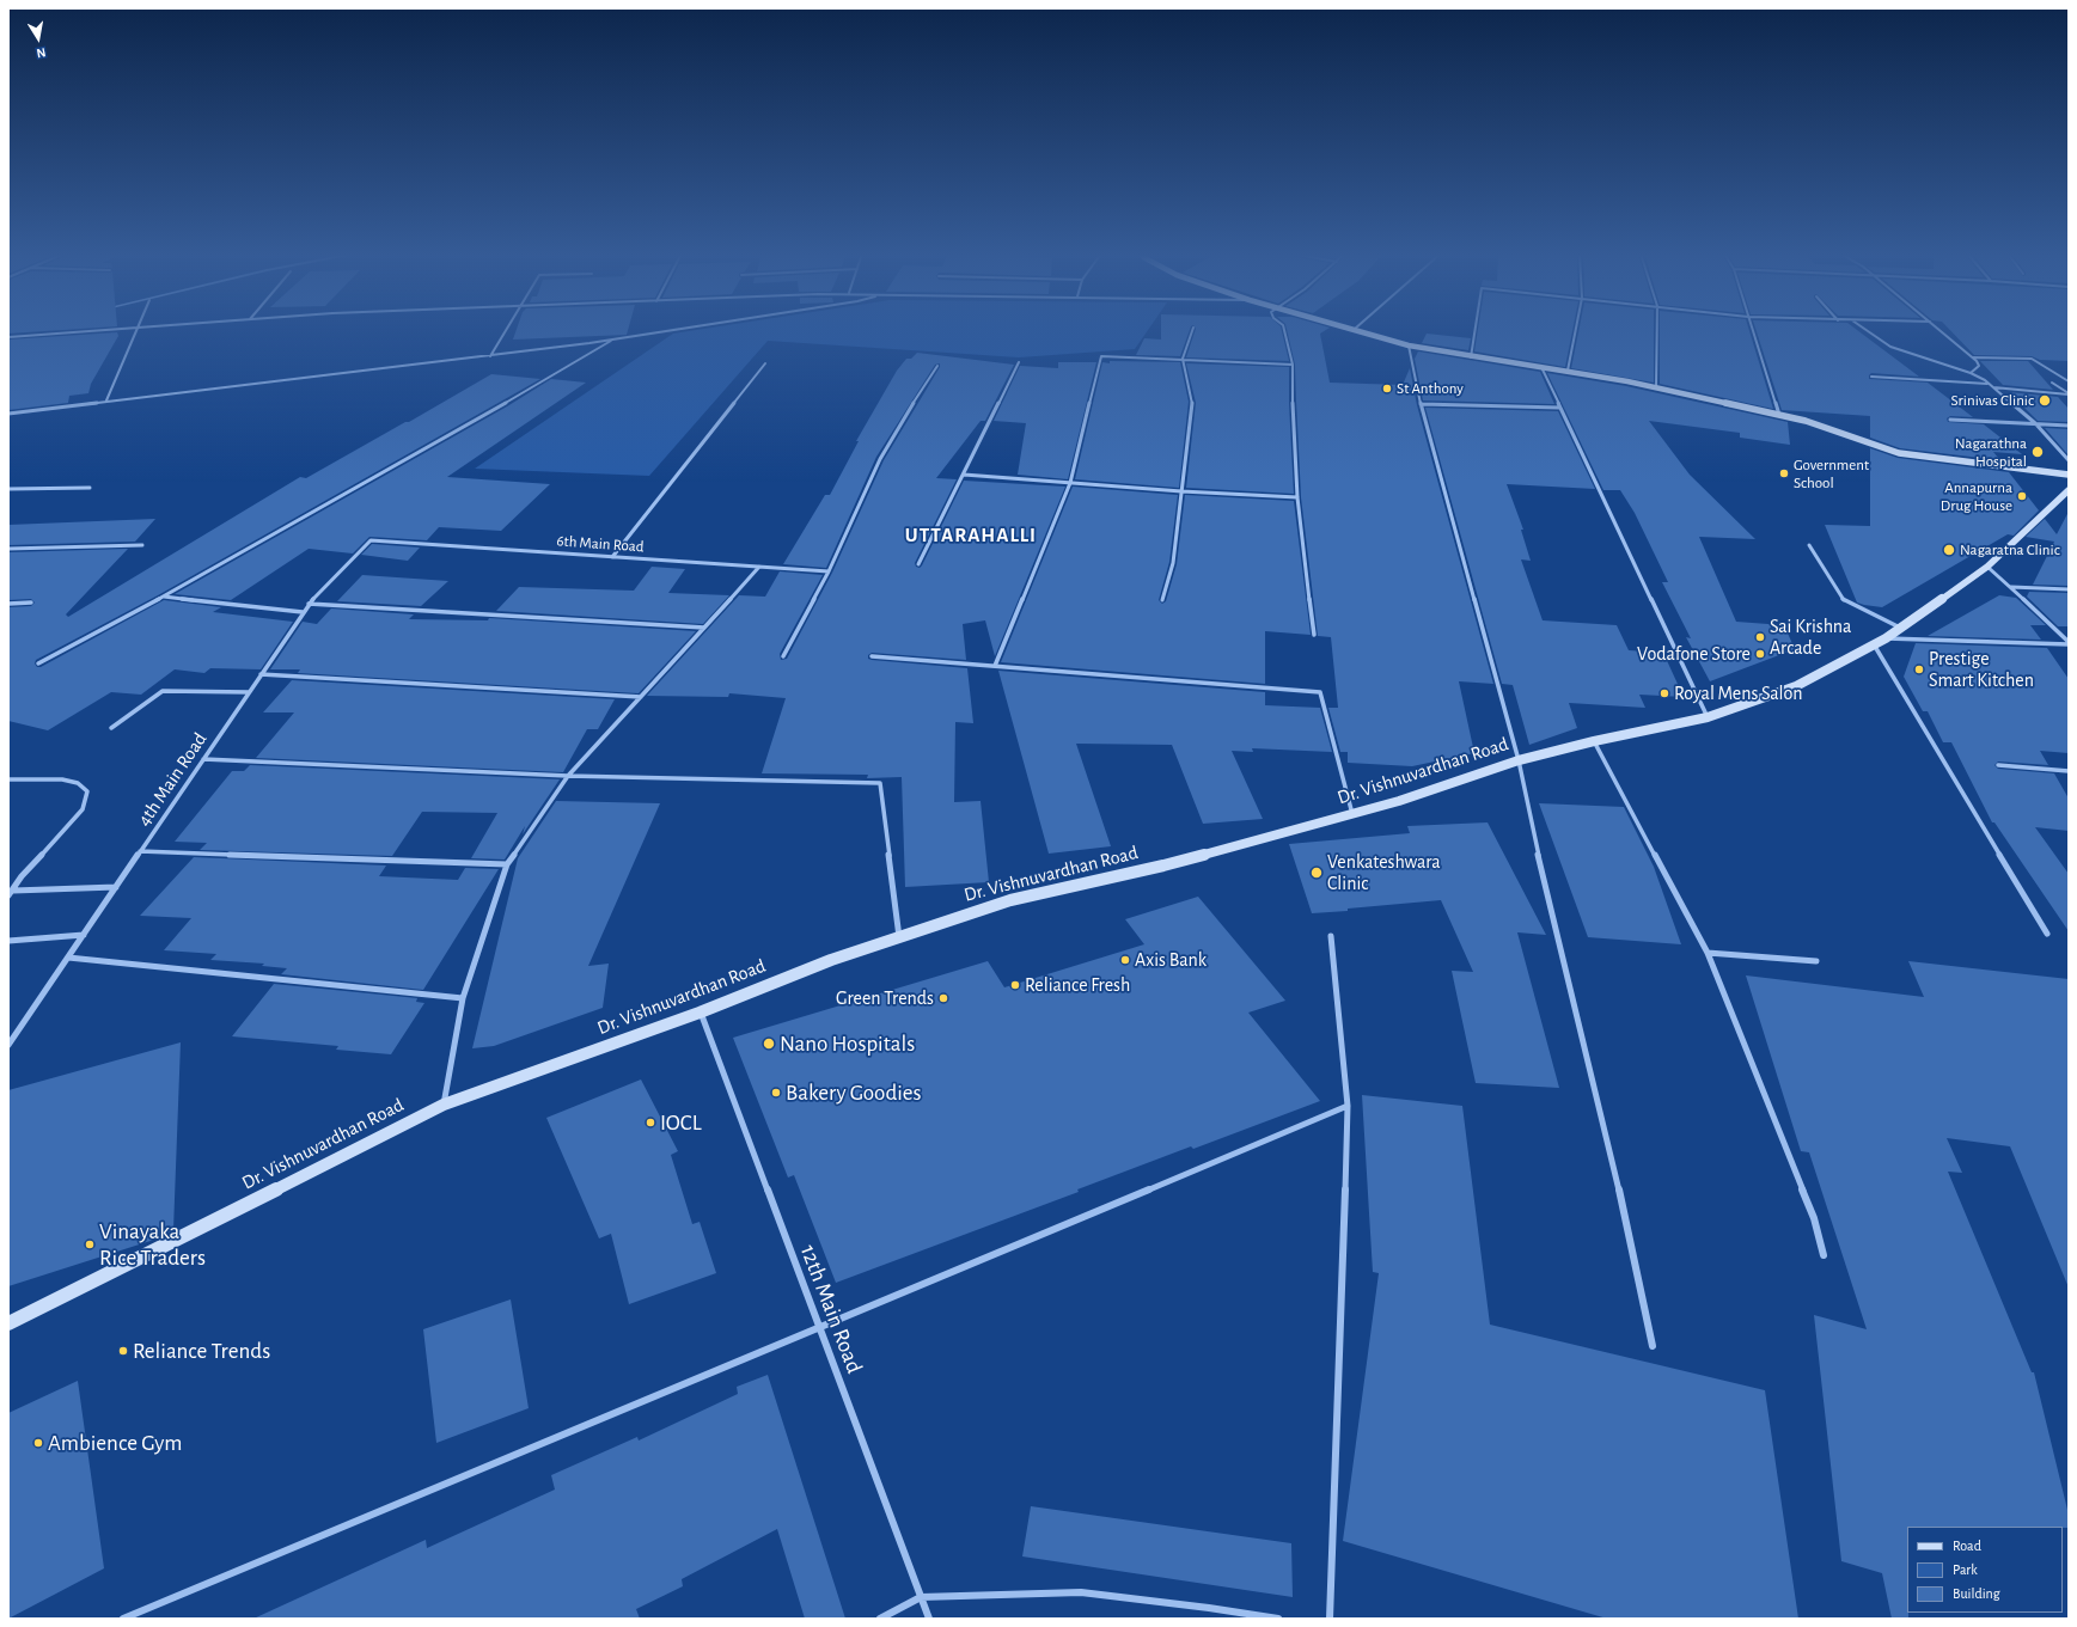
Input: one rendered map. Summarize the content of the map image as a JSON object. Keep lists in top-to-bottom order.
{
  "streets": {
    "main road": ["Dr. Vishnuvardhan Road"],
    "street": ["6th Main Road", "4th Main Road", "12th Main Road"]
  },
  "crossings": [
    ["6th Main Road", "4th Main Road"],
    ["Dr. Vishnuvardhan Road", "12th Main Road"]
  ],
  "districts": ["UTTARAHALLI"],
  "places": [
    "St Anthony",
    "Srinivas Clinic",
    "Nagarathna Hospital",
    "Government School",
    "Annapurna Drug House",
    "Nagaratna Clinic",
    "Sai Krishna Arcade",
    "Vodafone Store",
    "Prestige Smart Kitchen",
    "Royal Mens Salon",
    "Venkateshwara Clinic",
    "Axis Bank",
    "Reliance Fresh",
    "Green Trends",
    "Nano Hospitals",
    "Bakery Goodies",
    "IOCL",
    "Vinayaka Rice Traders",
    "Reliance Trends",
    "Ambience Gym"
  ],
  "legend": ["Road", "Park", "Building"],
  "north": "bottom"
}
